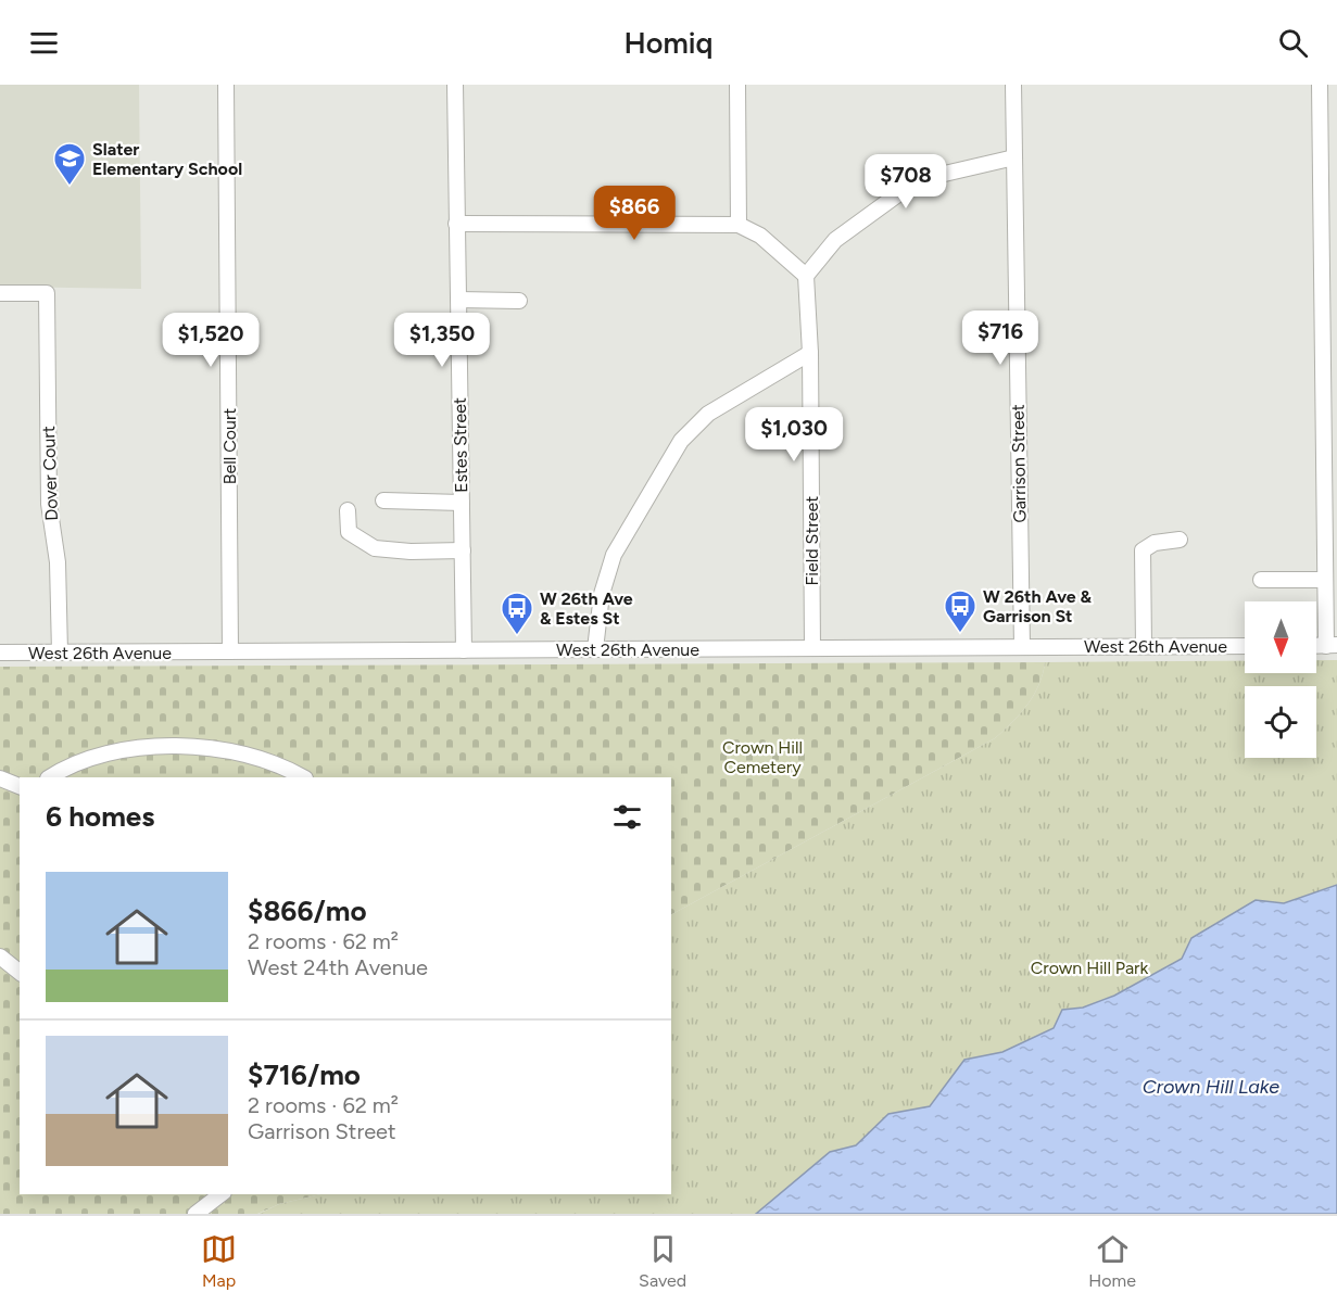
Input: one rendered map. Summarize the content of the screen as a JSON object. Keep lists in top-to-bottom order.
{
  "streets": {
    "street": [
      "Estes Street",
      "Bell Court",
      "Garrison Street",
      "Dover Court",
      "Field Street",
      "West 26th Avenue"
    ]
  },
  "crossings": [
    ["Estes Street", "West 26th Avenue"],
    ["Bell Court", "West 26th Avenue"],
    ["Garrison Street", "West 26th Avenue"],
    ["Dover Court", "West 26th Avenue"],
    ["Field Street", "West 26th Avenue"]
  ],
  "water": ["Crown Hill Lake"],
  "parks": ["Crown Hill Cemetery", "Crown Hill Park"],
  "places": {
    "school or university": ["Slater Elementary School"],
    "bus stop": ["W 26th Ave & Garrison St", "W 26th Ave & Estes St"]
  },
  "north": "bottom",
  "page": {
    "header": "Homiq",
    "price": [
      "$708",
      "$866",
      "$716",
      "$1,520",
      "$1,350",
      "$1,030"
    ],
    "heading": "6 homes",
    "list": [
      {
        "name": "$866/mo",
        "note": "2 rooms · 62 m² · West 24th Avenue"
      },
      {
        "name": "$716/mo",
        "note": "2 rooms · 62 m² · Garrison Street"
      }
    ],
    "tabs": ["Map", "Saved", "Home"]
  }
}
